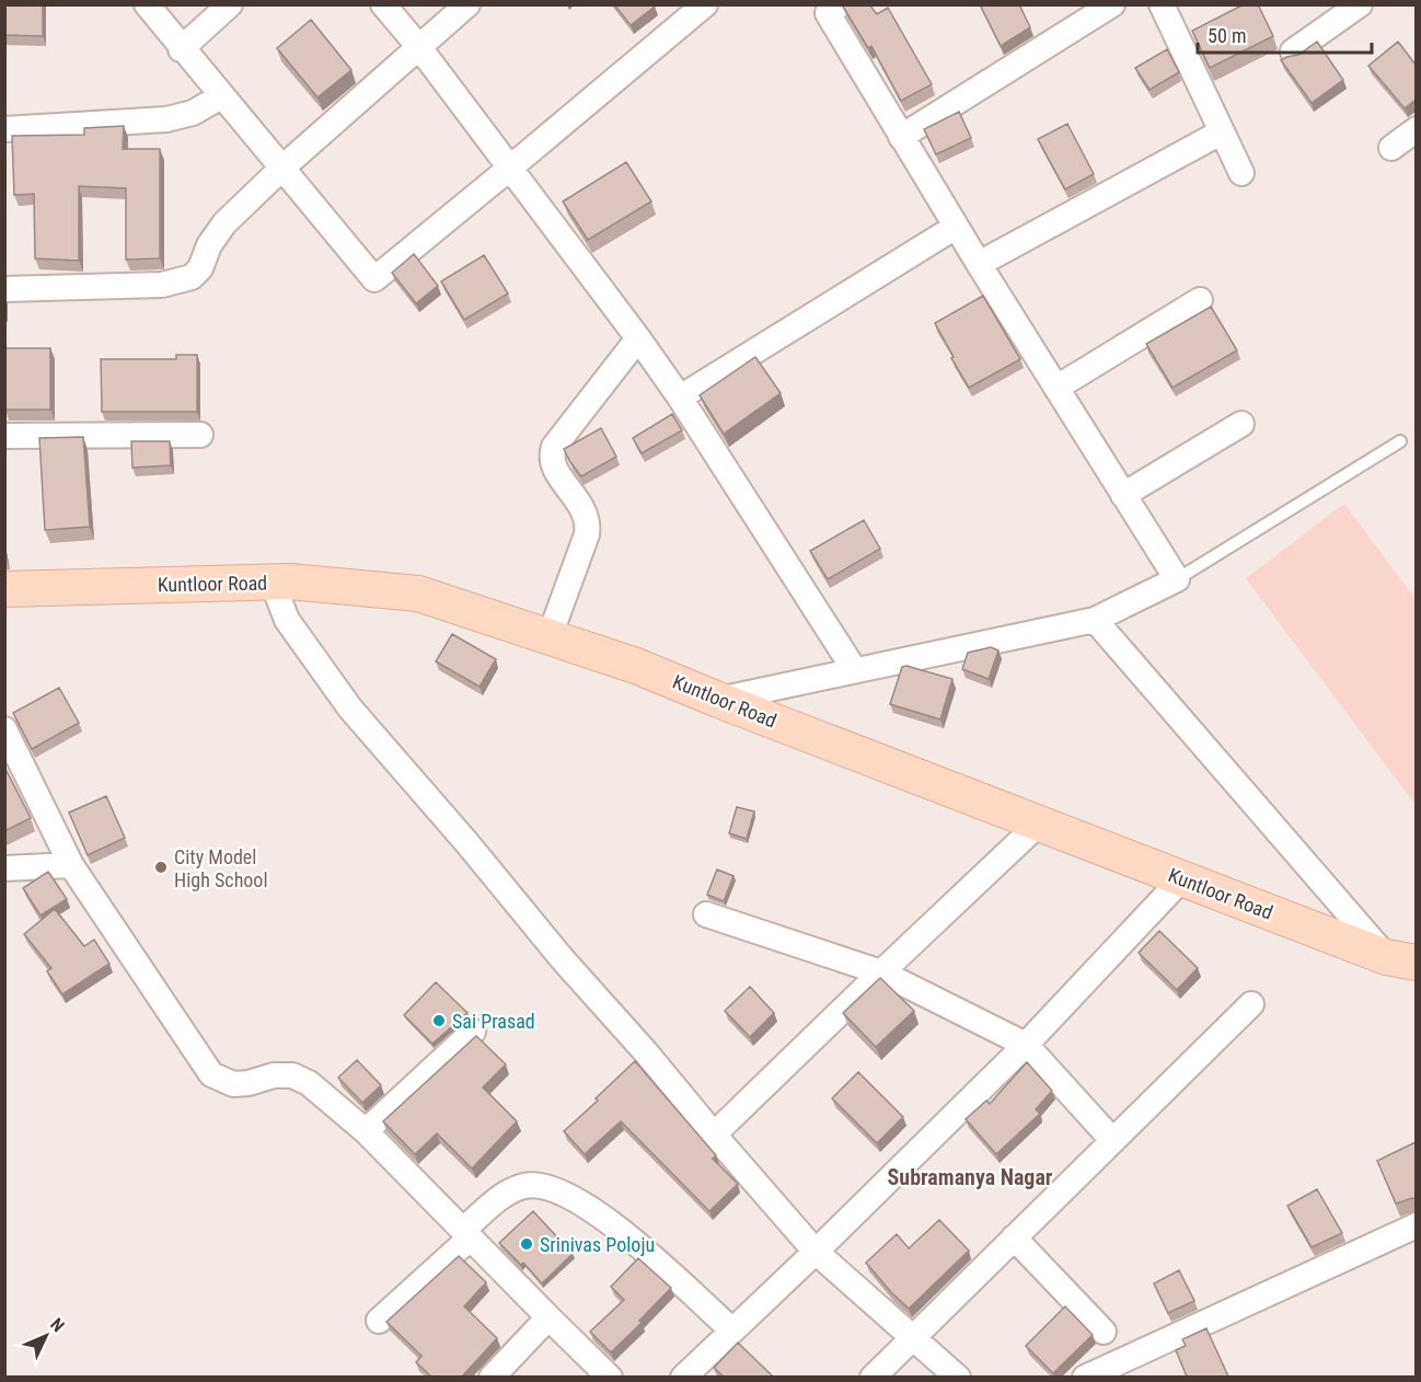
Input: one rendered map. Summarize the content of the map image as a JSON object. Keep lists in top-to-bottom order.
{
  "streets": {
    "street": ["Kuntloor Road"]
  },
  "districts": ["Subramanya Nagar"],
  "places": ["City Model High School", "Sai Prasad", "Srinivas Poloju"],
  "scale_bar": "50 m",
  "north": "top right"
}
